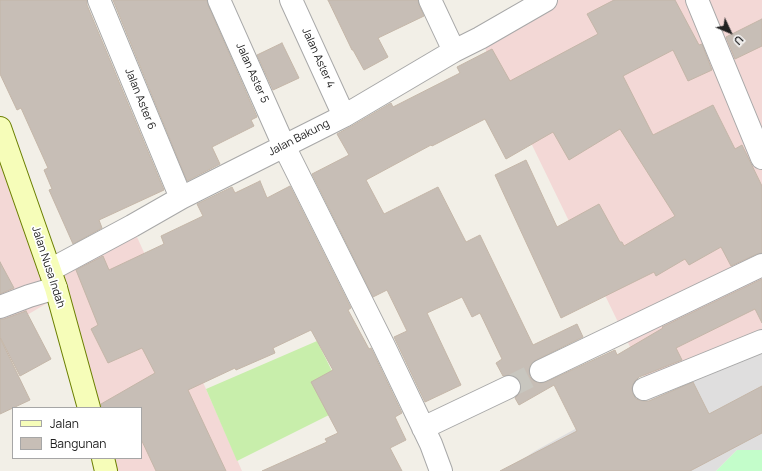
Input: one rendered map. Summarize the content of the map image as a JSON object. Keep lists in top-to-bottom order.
{
  "streets": {
    "main road": ["Jalan Nusa Indah"],
    "street": [
      "Jalan Aster 4",
      "Jalan Aster 5",
      "Jalan Aster 6",
      "Jalan Bakung"
    ]
  },
  "crossings": [
    ["Jalan Aster 4", "Jalan Bakung"],
    ["Jalan Aster 5", "Jalan Bakung"],
    ["Jalan Aster 6", "Jalan Bakung"],
    ["Jalan Bakung", "Jalan Nusa Indah"]
  ],
  "legend": ["Jalan", "Bangunan"],
  "north": "bottom right"
}
